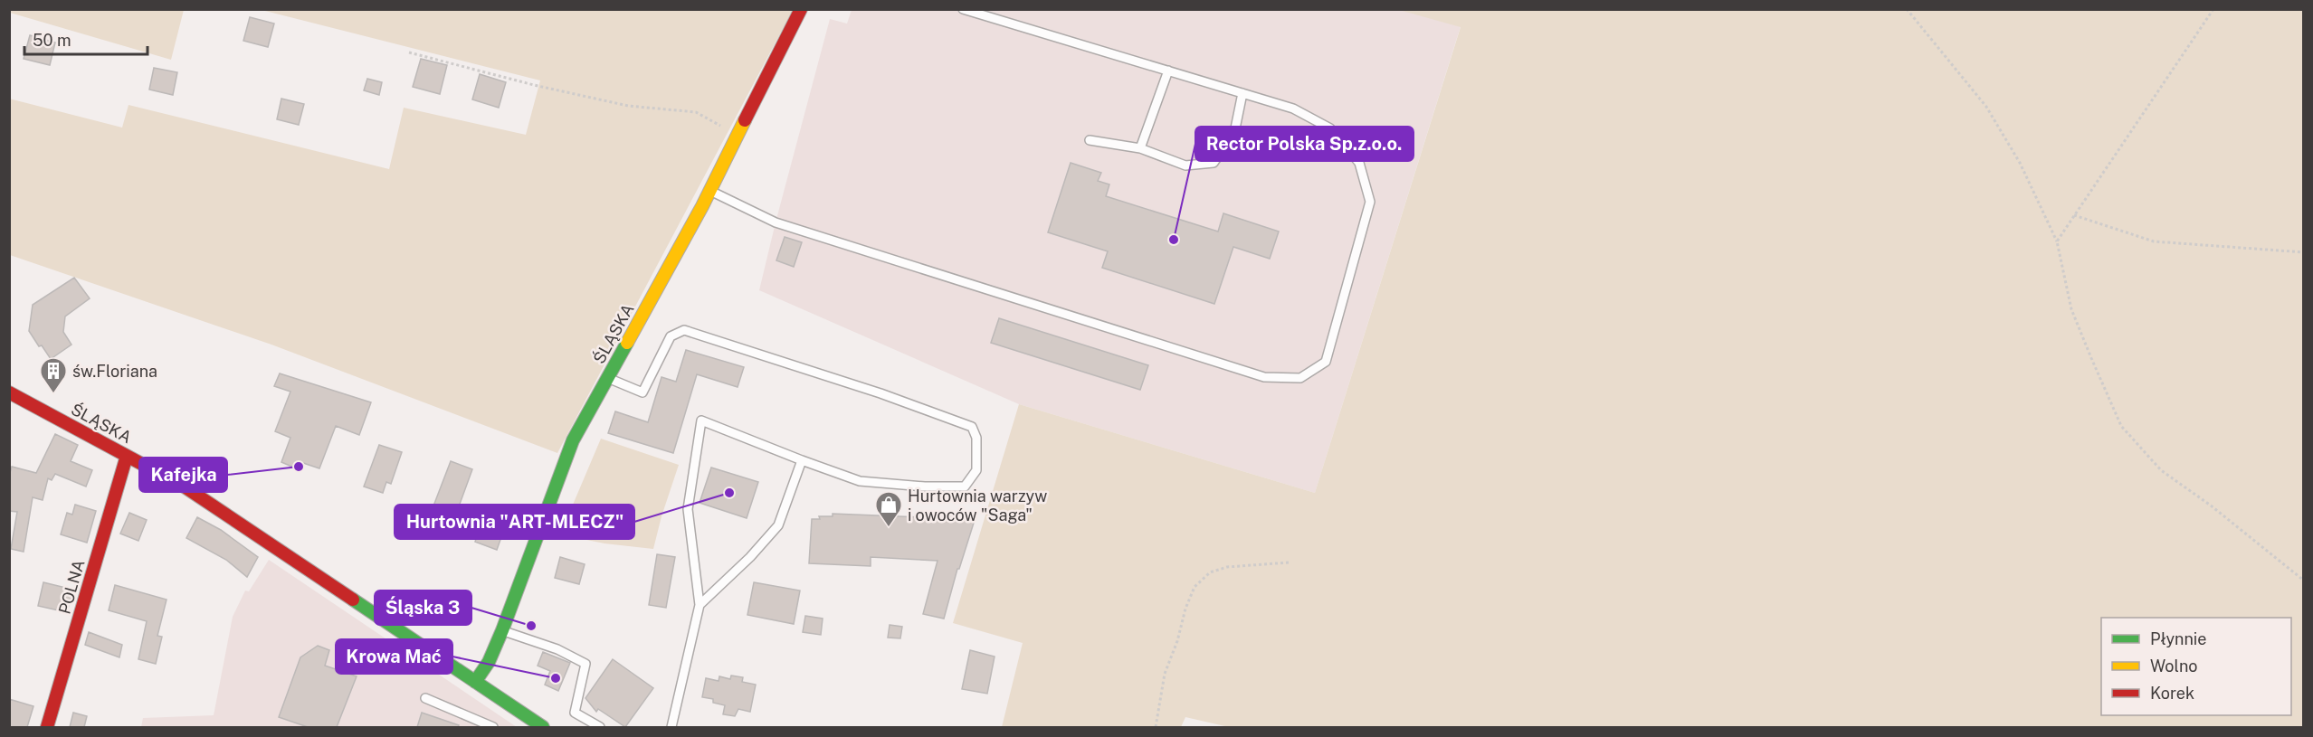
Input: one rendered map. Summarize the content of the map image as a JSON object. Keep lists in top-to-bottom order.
{
  "streets": {
    "street": ["ŚLĄSKA", "POLNA"]
  },
  "crossings": [
    ["ŚLĄSKA", "POLNA"]
  ],
  "places": {
    "other": [
      "Rector Polska Sp.z.o.o.",
      "Kafejka",
      "Hurtownia \"ART-MLECZ\"",
      "Śląska 3",
      "Krowa Mać"
    ],
    "building": ["św.Floriana"],
    "shop": ["Hurtownia warzyw i owoców \"Saga\""]
  },
  "legend": ["Płynnie", "Wolno", "Korek"],
  "scale_bar": "50 m"
}
